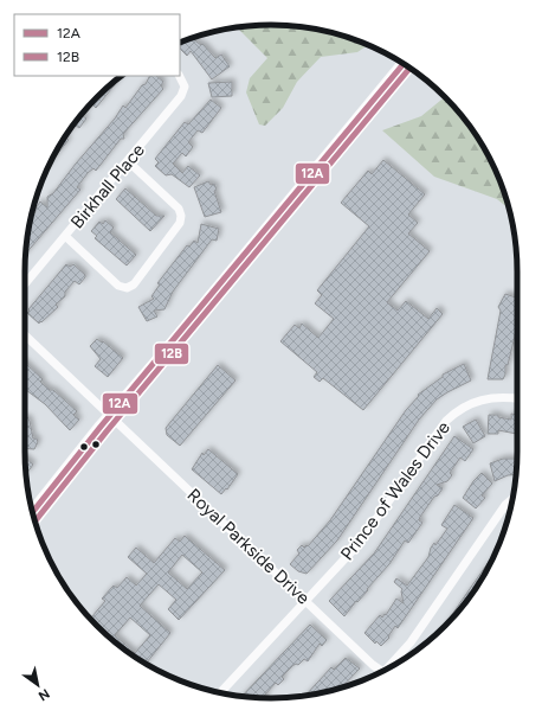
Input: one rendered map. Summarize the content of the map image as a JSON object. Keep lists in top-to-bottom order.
{
  "streets": {
    "street": ["Birkhall Place", "Prince of Wales Drive", "Royal Parkside Drive"]
  },
  "crossings": [
    ["Prince of Wales Drive", "Royal Parkside Drive"]
  ],
  "lines": ["transit line 12A", "transit line 12B"],
  "legend": ["12A", "12B"],
  "north": "bottom right"
}
